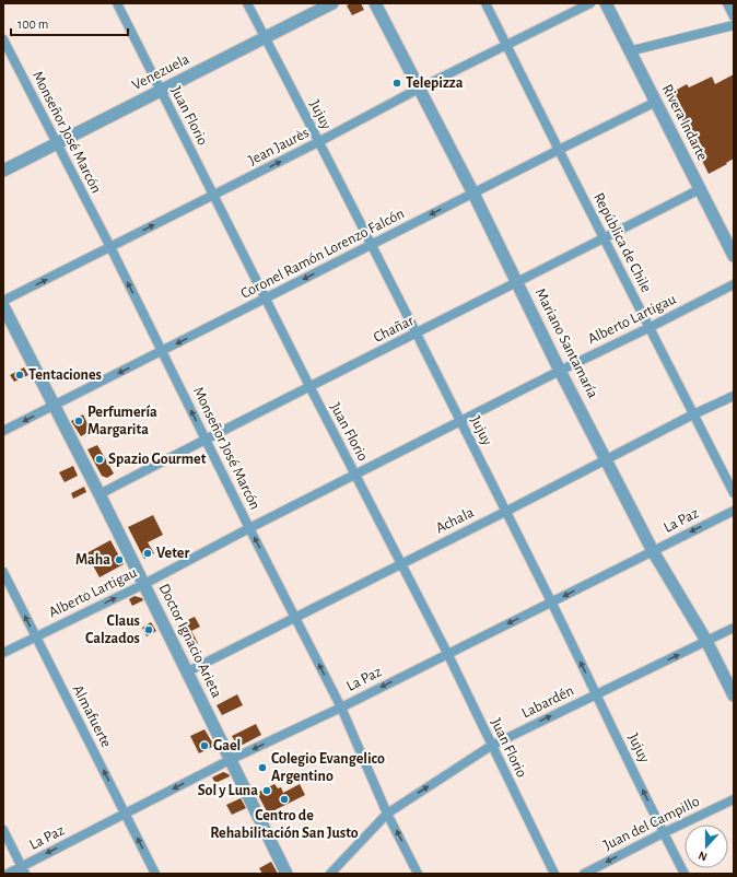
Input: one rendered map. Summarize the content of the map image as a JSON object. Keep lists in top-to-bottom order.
{
  "streets": {
    "street": [
      "Venezuela",
      "Jujuy",
      "Juan Florio",
      "Rivera Indarte",
      "Monseñor José Marcón",
      "Jean Jaurès",
      "República de Chile",
      "Coronel Ramón Lorenzo Falcón",
      "Alberto Lartigau",
      "Chañar",
      "Mariano Santamaría",
      "Achala",
      "La Paz",
      "Doctor Ignacio Arieta",
      "Labardén",
      "Almafuerte",
      "Juan del Campillo"
    ]
  },
  "crossings": [
    ["Venezuela", "Jujuy"],
    ["Venezuela", "Juan Florio"],
    ["Venezuela", "Monseñor José Marcón"],
    ["Jujuy", "Jean Jaurès"],
    ["Jujuy", "Coronel Ramón Lorenzo Falcón"],
    ["Jujuy", "Alberto Lartigau"],
    ["Jujuy", "Chañar"],
    ["Jujuy", "Achala"],
    ["Jujuy", "La Paz"],
    ["Jujuy", "Labardén"],
    ["Jujuy", "Juan del Campillo"],
    ["Juan Florio", "Jean Jaurès"],
    ["Juan Florio", "Coronel Ramón Lorenzo Falcón"],
    ["Juan Florio", "Alberto Lartigau"],
    ["Juan Florio", "Chañar"],
    ["Juan Florio", "Achala"],
    ["Juan Florio", "La Paz"],
    ["Juan Florio", "Labardén"],
    ["Rivera Indarte", "Coronel Ramón Lorenzo Falcón"],
    ["Rivera Indarte", "Chañar"],
    ["Monseñor José Marcón", "Jean Jaurès"],
    ["Monseñor José Marcón", "Coronel Ramón Lorenzo Falcón"],
    ["Monseñor José Marcón", "Alberto Lartigau"],
    ["Monseñor José Marcón", "Chañar"],
    ["Monseñor José Marcón", "Achala"],
    ["Monseñor José Marcón", "La Paz"],
    ["Monseñor José Marcón", "Labardén"],
    ["Jean Jaurès", "República de Chile"],
    ["Jean Jaurès", "Mariano Santamaría"],
    ["República de Chile", "Coronel Ramón Lorenzo Falcón"],
    ["República de Chile", "Alberto Lartigau"],
    ["República de Chile", "Chañar"],
    ["República de Chile", "Achala"],
    ["Coronel Ramón Lorenzo Falcón", "Mariano Santamaría"],
    ["Coronel Ramón Lorenzo Falcón", "Doctor Ignacio Arieta"],
    ["Alberto Lartigau", "Mariano Santamaría"],
    ["Alberto Lartigau", "Doctor Ignacio Arieta"],
    ["Alberto Lartigau", "Almafuerte"],
    ["Chañar", "Mariano Santamaría"],
    ["Chañar", "Doctor Ignacio Arieta"],
    ["Mariano Santamaría", "Achala"],
    ["Mariano Santamaría", "La Paz"],
    ["Mariano Santamaría", "Labardén"],
    ["Achala", "Doctor Ignacio Arieta"],
    ["La Paz", "Doctor Ignacio Arieta"],
    ["La Paz", "Almafuerte"]
  ],
  "one_way": [
    "Monseñor José Marcón",
    "Jean Jaurès",
    "Coronel Ramón Lorenzo Falcón",
    "La Paz",
    "Labardén",
    "Almafuerte",
    "Juan del Campillo"
  ],
  "places": [
    "Telepizza",
    "Tentaciones",
    "Perfumería Margarita",
    "Spazio Gourmet",
    "Veter",
    "Maha",
    "Claus Calzados",
    "Gael",
    "Colegio Evangelico Argentino",
    "Sol y Luna",
    "Centro de Rehabilitación San Justo"
  ],
  "scale_bar": "100 m",
  "north": "bottom"
}
